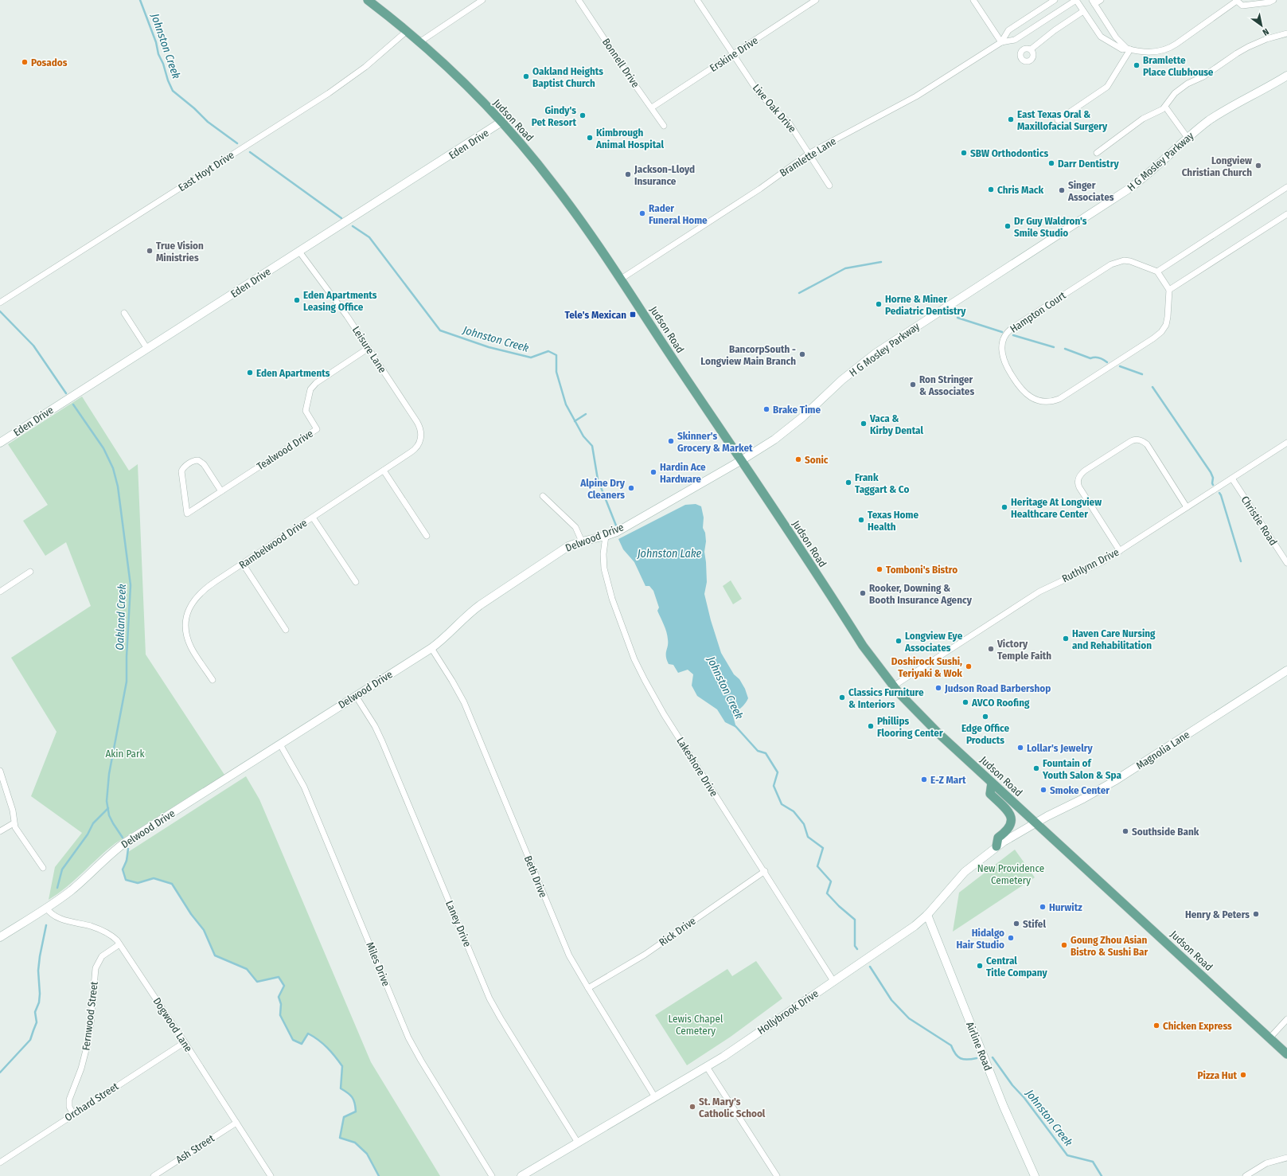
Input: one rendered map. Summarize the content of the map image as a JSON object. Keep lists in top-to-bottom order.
{
  "streets": {
    "main road": ["Judson Road"],
    "street": [
      "Erskine Drive",
      "Bonnell Drive",
      "Live Oak Drive",
      "Eden Drive",
      "Bramlette Lane",
      "H G Mosley Parkway",
      "East Hoyt Drive",
      "Hampton Court",
      "Leisure Lane",
      "Tealwood Drive",
      "Christie Road",
      "Delwood Drive",
      "Rambelwood Drive",
      "Ruthlynn Drive",
      "Magnolia Lane",
      "Lakeshore Drive",
      "Beth Drive",
      "Laney Drive",
      "Rick Drive",
      "Miles Drive",
      "Hollybrook Drive",
      "Fernwood Street",
      "Dogwood Lane",
      "Airline Road",
      "Orchard Street",
      "Ash Street"
    ]
  },
  "crossings": [
    ["Erskine Drive", "Bonnell Drive"],
    ["Erskine Drive", "Live Oak Drive"],
    ["Live Oak Drive", "Bramlette Lane"],
    ["Judson Road", "Eden Drive"],
    ["Judson Road", "Bramlette Lane"],
    ["Judson Road", "H G Mosley Parkway"],
    ["Judson Road", "East Hoyt Drive"],
    ["Judson Road", "Delwood Drive"],
    ["Judson Road", "Ruthlynn Drive"],
    ["Judson Road", "Magnolia Lane"],
    ["Judson Road", "Hollybrook Drive"],
    ["Eden Drive", "Leisure Lane"],
    ["H G Mosley Parkway", "Delwood Drive"],
    ["Leisure Lane", "Tealwood Drive"],
    ["Leisure Lane", "Rambelwood Drive"],
    ["Christie Road", "Ruthlynn Drive"],
    ["Delwood Drive", "Lakeshore Drive"],
    ["Delwood Drive", "Beth Drive"],
    ["Delwood Drive", "Laney Drive"],
    ["Delwood Drive", "Miles Drive"],
    ["Delwood Drive", "Dogwood Lane"],
    ["Magnolia Lane", "Hollybrook Drive"],
    ["Lakeshore Drive", "Rick Drive"],
    ["Lakeshore Drive", "Hollybrook Drive"],
    ["Beth Drive", "Rick Drive"],
    ["Beth Drive", "Hollybrook Drive"],
    ["Laney Drive", "Hollybrook Drive"],
    ["Hollybrook Drive", "Airline Road"],
    ["Fernwood Street", "Dogwood Lane"],
    ["Fernwood Street", "Orchard Street"],
    ["Dogwood Lane", "Orchard Street"],
    ["Dogwood Lane", "Ash Street"]
  ],
  "water": ["Johnston Creek", "Johnston Lake", "Oakland Creek"],
  "parks": ["Akin Park", "New Providence Cemetery", "Lewis Chapel Cemetery"],
  "places": {
    "other": [
      "Posados",
      "Bramlette Place Clubhouse",
      "Oakland Heights Baptist Church",
      "Gindy's Pet Resort",
      "East Texas Oral & Maxillofacial Surgery",
      "Kimbrough Animal Hospital",
      "SBW Orthodontics",
      "Darr Dentistry",
      "Longview Christian Church",
      "Jackson-Lloyd Insurance",
      "Chris Mack",
      "Singer Associates",
      "Rader Funeral Home",
      "Dr Guy Waldron's Smile Studio",
      "True Vision Ministries",
      "Eden Apartments Leasing Office",
      "Horne & Miner Pediatric Dentistry",
      "BancorpSouth - Longview Main Branch",
      "Eden Apartments",
      "Ron Stringer & Associates",
      "Brake Time",
      "Vaca & Kirby Dental",
      "Skinner's Grocery & Market",
      "Sonic",
      "Hardin Ace Hardware",
      "Frank Taggart & Co",
      "Alpine Dry Cleaners",
      "Heritage At Longview Healthcare Center",
      "Texas Home Health",
      "Tomboni's Bistro",
      "Rooker, Downing & Booth Insurance Agency",
      "Haven Care Nursing and Rehabilitation",
      "Longview Eye Associates",
      "Victory Temple Faith",
      "Doshirock Sushi, Teriyaki & Wok",
      "Judson Road Barbershop",
      "Classics Furniture & Interiors",
      "AVCO Roofing",
      "Edge Office Products",
      "Phillips Flooring Center",
      "Lollar's Jewelry",
      "Fountain of Youth Salon & Spa",
      "E-Z Mart",
      "Smoke Center",
      "Southside Bank",
      "Hurwitz",
      "Henry & Peters",
      "Stifel",
      "Hidalgo Hair Studio",
      "Goung Zhou Asian Bistro & Sushi Bar",
      "Central Title Company",
      "Chicken Express",
      "Pizza Hut",
      "St. Mary's Catholic School"
    ],
    "transit": ["Tele's Mexican"]
  },
  "north": "bottom right"
}
